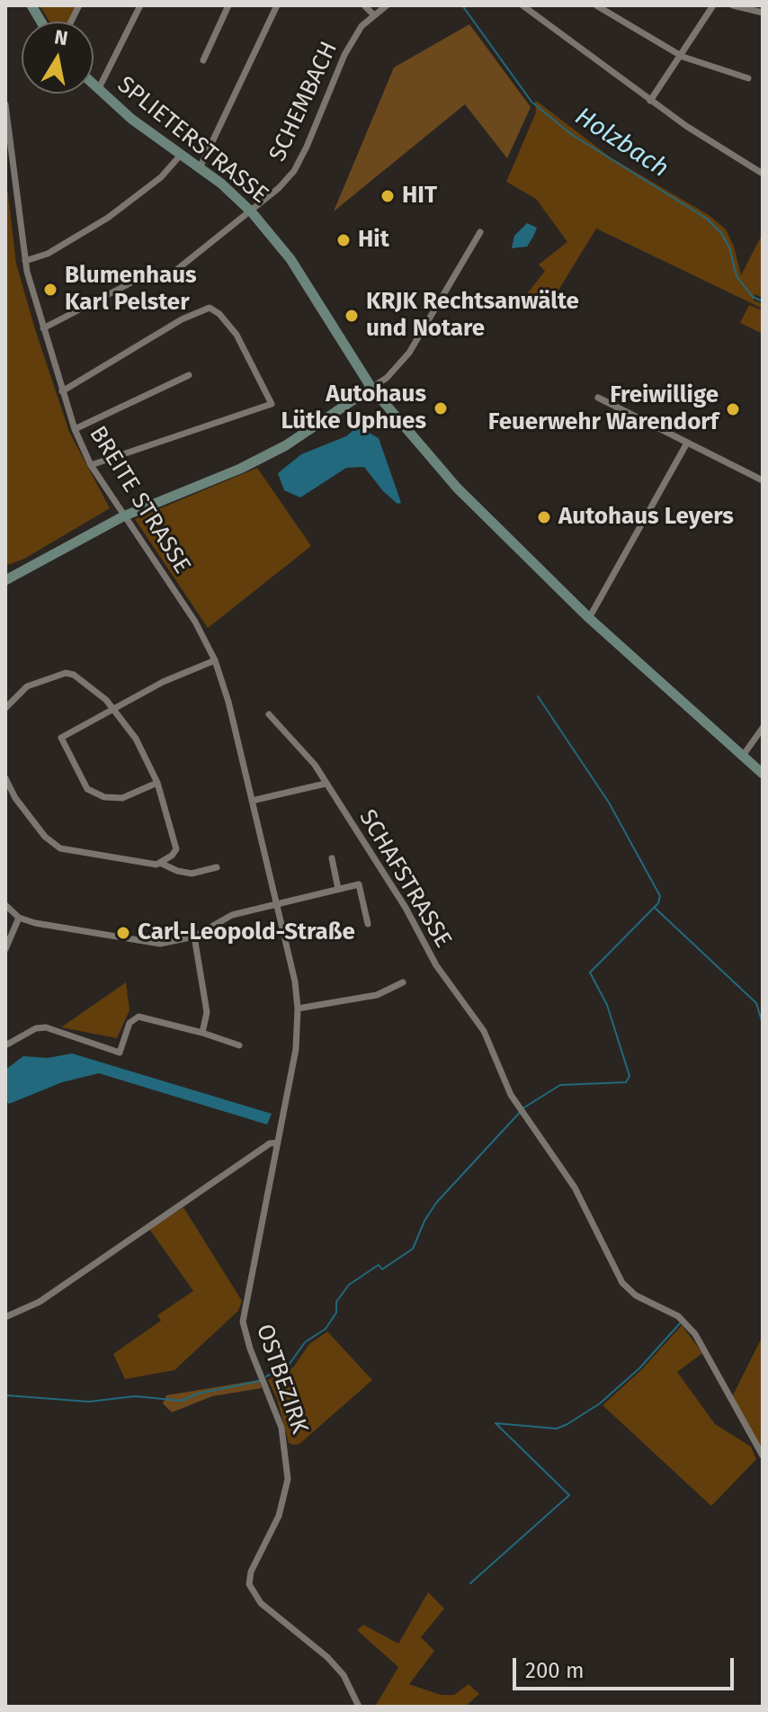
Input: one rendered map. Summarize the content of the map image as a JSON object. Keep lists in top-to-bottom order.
{
  "streets": {
    "street": [
      "SCHEMBACH",
      "SPLIETERSTRASSE",
      "BREITE STRASSE",
      "SCHAFSTRASSE",
      "OSTBEZIRK"
    ]
  },
  "crossings": [
    ["SCHEMBACH", "SPLIETERSTRASSE"],
    ["SCHEMBACH", "BREITE STRASSE"],
    ["BREITE STRASSE", "OSTBEZIRK"]
  ],
  "water": ["Holzbach"],
  "places": [
    "HIT",
    "Hit",
    "Blumenhaus Karl Pelster",
    "KRJK Rechtsanwälte und Notare",
    "Autohaus Lütke Uphues",
    "Freiwillige Feuerwehr Warendorf",
    "Autohaus Leyers",
    "Carl-Leopold-Straße"
  ],
  "scale_bar": "200 m",
  "north": "top"
}
